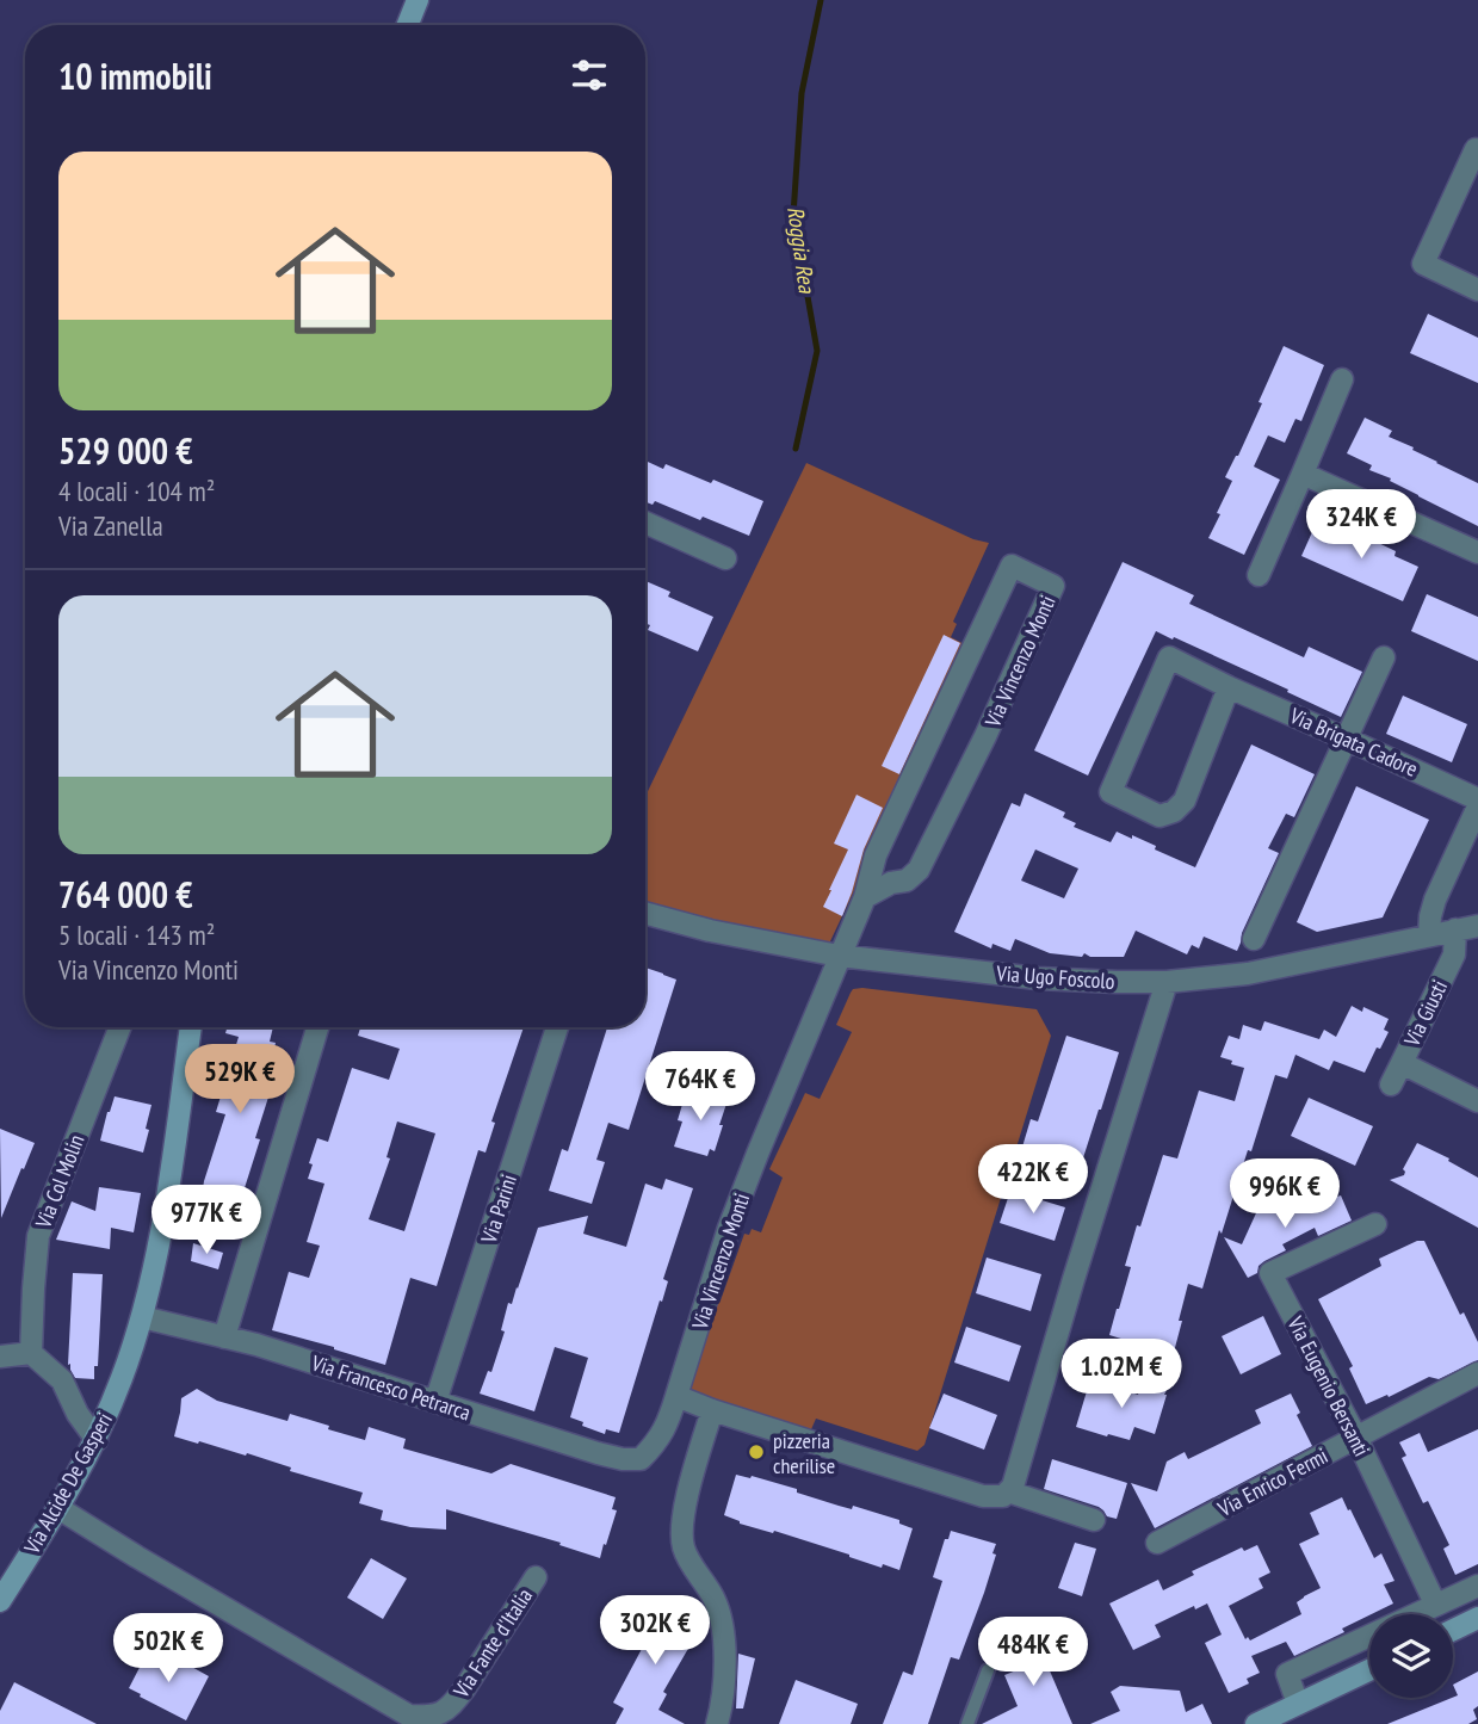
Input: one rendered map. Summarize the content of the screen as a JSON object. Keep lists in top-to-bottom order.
{
  "streets": {
    "main road": ["Via Alcide De Gasperi"],
    "street": [
      "Via Vincenzo Monti",
      "Via Brigata Cadore",
      "Via Ugo Foscolo",
      "Via Giusti",
      "Via Col Molin",
      "Via Parini",
      "Via Eugenio Bersanti",
      "Via Francesco Petrarca",
      "Via Enrico Fermi",
      "Via Fante d'Italia"
    ]
  },
  "crossings": [
    ["Via Vincenzo Monti", "Via Ugo Foscolo"],
    ["Via Vincenzo Monti", "Via Francesco Petrarca"],
    ["Via Ugo Foscolo", "Via Giusti"],
    ["Via Parini", "Via Francesco Petrarca"],
    ["Via Eugenio Bersanti", "Via Enrico Fermi"],
    ["Via Francesco Petrarca", "Via Alcide De Gasperi"],
    ["Via Alcide De Gasperi", "Via Fante d'Italia"]
  ],
  "water": ["Roggia Rea"],
  "places": ["pizzeria cherilise"],
  "page": {
    "heading": "10 immobili",
    "list": [
      {
        "name": "529 000 €",
        "note": "4 locali · 104 m² · Via Zanella"
      },
      {
        "name": "764 000 €",
        "note": "5 locali · 143 m² · Via Vincenzo Monti"
      }
    ],
    "price": [
      "324K €",
      "529K €",
      "764K €",
      "422K €",
      "996K €",
      "977K €",
      "1.02M €",
      "302K €",
      "502K €",
      "484K €"
    ]
  }
}
